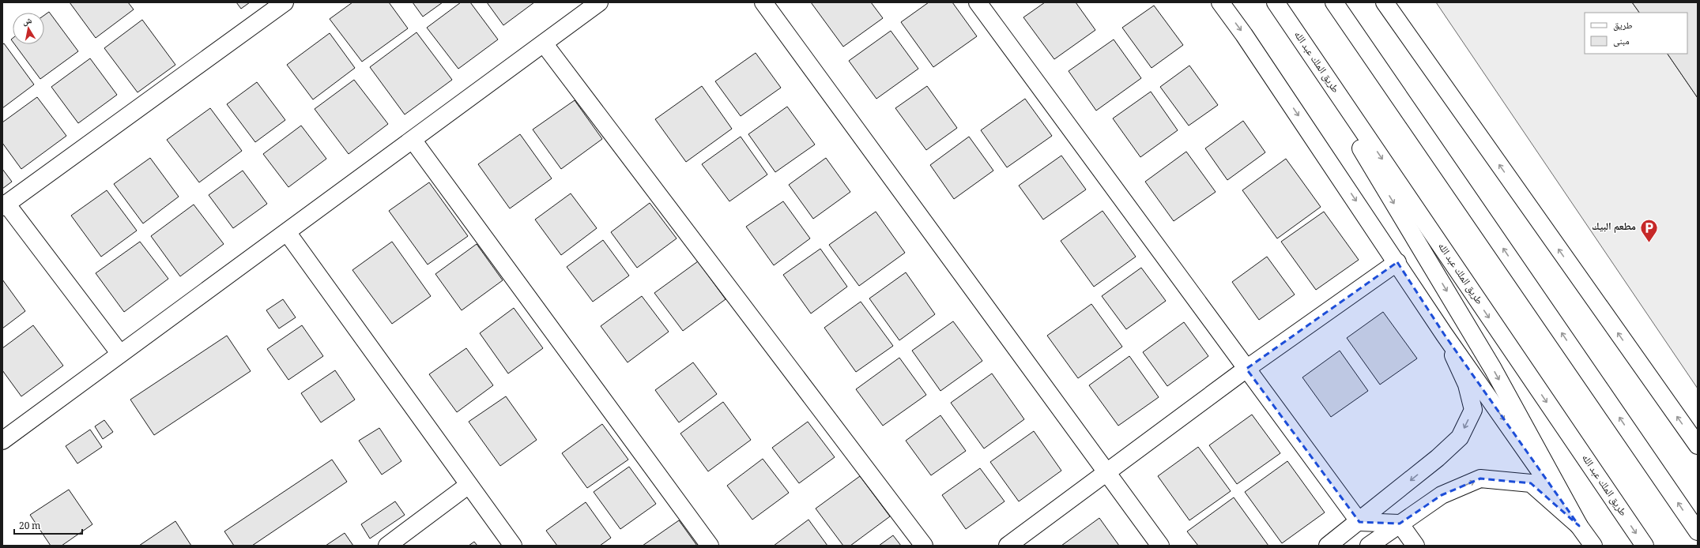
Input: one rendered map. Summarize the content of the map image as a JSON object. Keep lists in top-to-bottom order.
{
  "streets": {
    "main road": ["طريق الملك عبد الله"]
  },
  "places": {
    "parking": ["مطعم البيك"]
  },
  "legend": ["طريق", "مبنى"],
  "scale_bar": "20 m",
  "north": "top"
}
